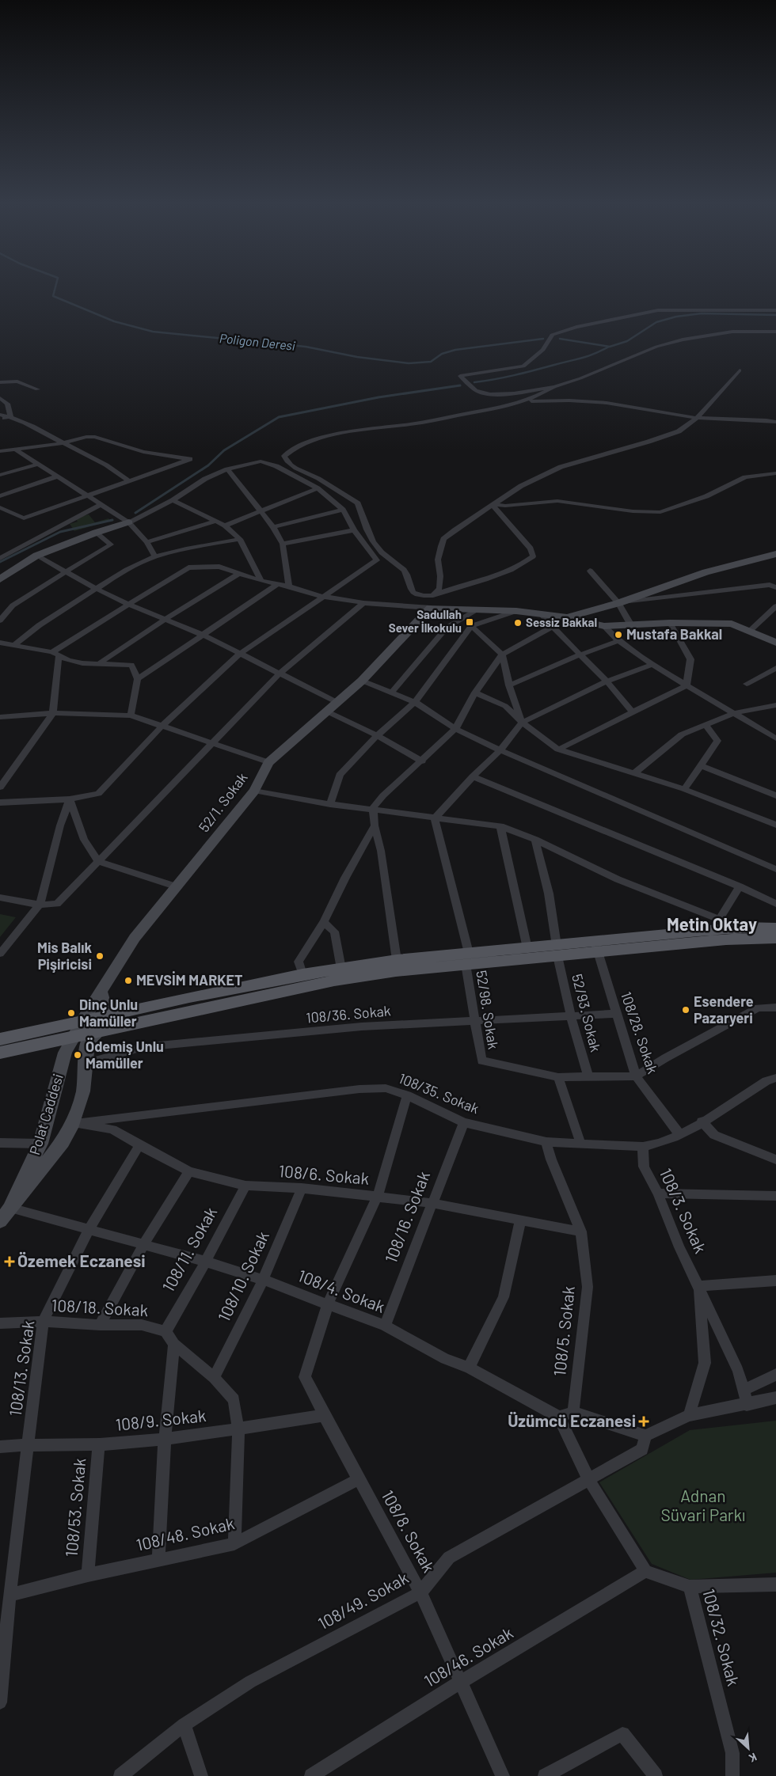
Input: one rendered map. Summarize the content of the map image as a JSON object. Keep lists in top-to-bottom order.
{
  "streets": {
    "main road": ["52/1. Sokak", "Polat Caddesi"],
    "street": [
      "52/98. Sokak",
      "52/93. Sokak",
      "108/36. Sokak",
      "108/28. Sokak",
      "108/35. Sokak",
      "108/6. Sokak",
      "108/3. Sokak",
      "108/16. Sokak",
      "108/11. Sokak",
      "108/10. Sokak",
      "108/4. Sokak",
      "108/18. Sokak",
      "108/5. Sokak",
      "108/13. Sokak",
      "108/9. Sokak",
      "108/53. Sokak",
      "108/8. Sokak",
      "108/48. Sokak",
      "108/49. Sokak",
      "108/32. Sokak",
      "108/46. Sokak"
    ]
  },
  "crossings": [
    ["52/1. Sokak", "Polat Caddesi"],
    ["52/98. Sokak", "108/36. Sokak"],
    ["52/93. Sokak", "108/36. Sokak"],
    ["108/36. Sokak", "108/28. Sokak"],
    ["108/36. Sokak", "Polat Caddesi"],
    ["108/28. Sokak", "108/35. Sokak"],
    ["108/35. Sokak", "Polat Caddesi"],
    ["108/35. Sokak", "108/6. Sokak"],
    ["108/35. Sokak", "108/3. Sokak"],
    ["108/35. Sokak", "108/16. Sokak"],
    ["108/35. Sokak", "108/5. Sokak"],
    ["108/35. Sokak", "108/8. Sokak"],
    ["Polat Caddesi", "108/6. Sokak"],
    ["Polat Caddesi", "108/4. Sokak"],
    ["108/6. Sokak", "108/16. Sokak"],
    ["108/6. Sokak", "108/11. Sokak"],
    ["108/6. Sokak", "108/10. Sokak"],
    ["108/6. Sokak", "108/5. Sokak"],
    ["108/6. Sokak", "108/13. Sokak"],
    ["108/6. Sokak", "108/8. Sokak"],
    ["108/16. Sokak", "108/4. Sokak"],
    ["108/11. Sokak", "108/4. Sokak"],
    ["108/11. Sokak", "108/18. Sokak"],
    ["108/10. Sokak", "108/4. Sokak"],
    ["108/10. Sokak", "108/18. Sokak"],
    ["108/4. Sokak", "108/13. Sokak"],
    ["108/4. Sokak", "108/8. Sokak"],
    ["108/18. Sokak", "108/13. Sokak"],
    ["108/18. Sokak", "108/9. Sokak"],
    ["108/18. Sokak", "108/48. Sokak"],
    ["108/13. Sokak", "108/9. Sokak"],
    ["108/13. Sokak", "108/48. Sokak"],
    ["108/9. Sokak", "108/53. Sokak"],
    ["108/9. Sokak", "108/8. Sokak"],
    ["108/53. Sokak", "108/48. Sokak"],
    ["108/8. Sokak", "108/48. Sokak"],
    ["108/8. Sokak", "108/49. Sokak"],
    ["108/8. Sokak", "108/46. Sokak"],
    ["108/32. Sokak", "108/46. Sokak"]
  ],
  "districts": ["Metin Oktay"],
  "water": ["Poligon Deresi"],
  "parks": ["Adnan Süvari Parkı"],
  "places": {
    "transit": ["Sadullah Sever İlkokulu"],
    "other": [
      "Sessiz Bakkal",
      "Mustafa Bakkal",
      "Mis Balık Pişiricisi",
      "MEVSİM MARKET",
      "Esendere Pazaryeri",
      "Dinç Unlu Mamüller",
      "Ödemiş Unlu Mamüller"
    ],
    "health": ["Özemek Eczanesi", "Üzümcü Eczanesi"]
  },
  "north": "bottom right"
}
